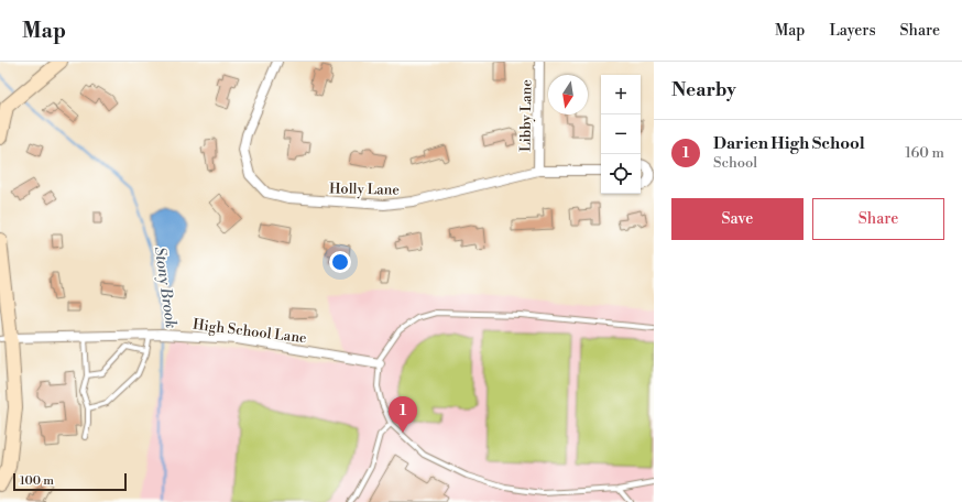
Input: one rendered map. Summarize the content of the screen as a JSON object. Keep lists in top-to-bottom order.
{
  "streets": {
    "street": ["Libby Lane", "Holly Lane", "High School Lane"]
  },
  "crossings": [
    ["Libby Lane", "Holly Lane"]
  ],
  "water": ["Stony Brook"],
  "scale_bar": "100 m",
  "north": "bottom",
  "page": {
    "header": "Map",
    "nav": ["Map", "Layers", "Share"],
    "heading": "Nearby",
    "map_buttons": ["+", "−"],
    "list": [
      {
        "mark": "1",
        "name": "Darien High School",
        "note": "School",
        "value": "160 m"
      }
    ],
    "buttons": ["Save", "Share"],
    "pins": "1",
    "scale": "100 m"
  }
}
